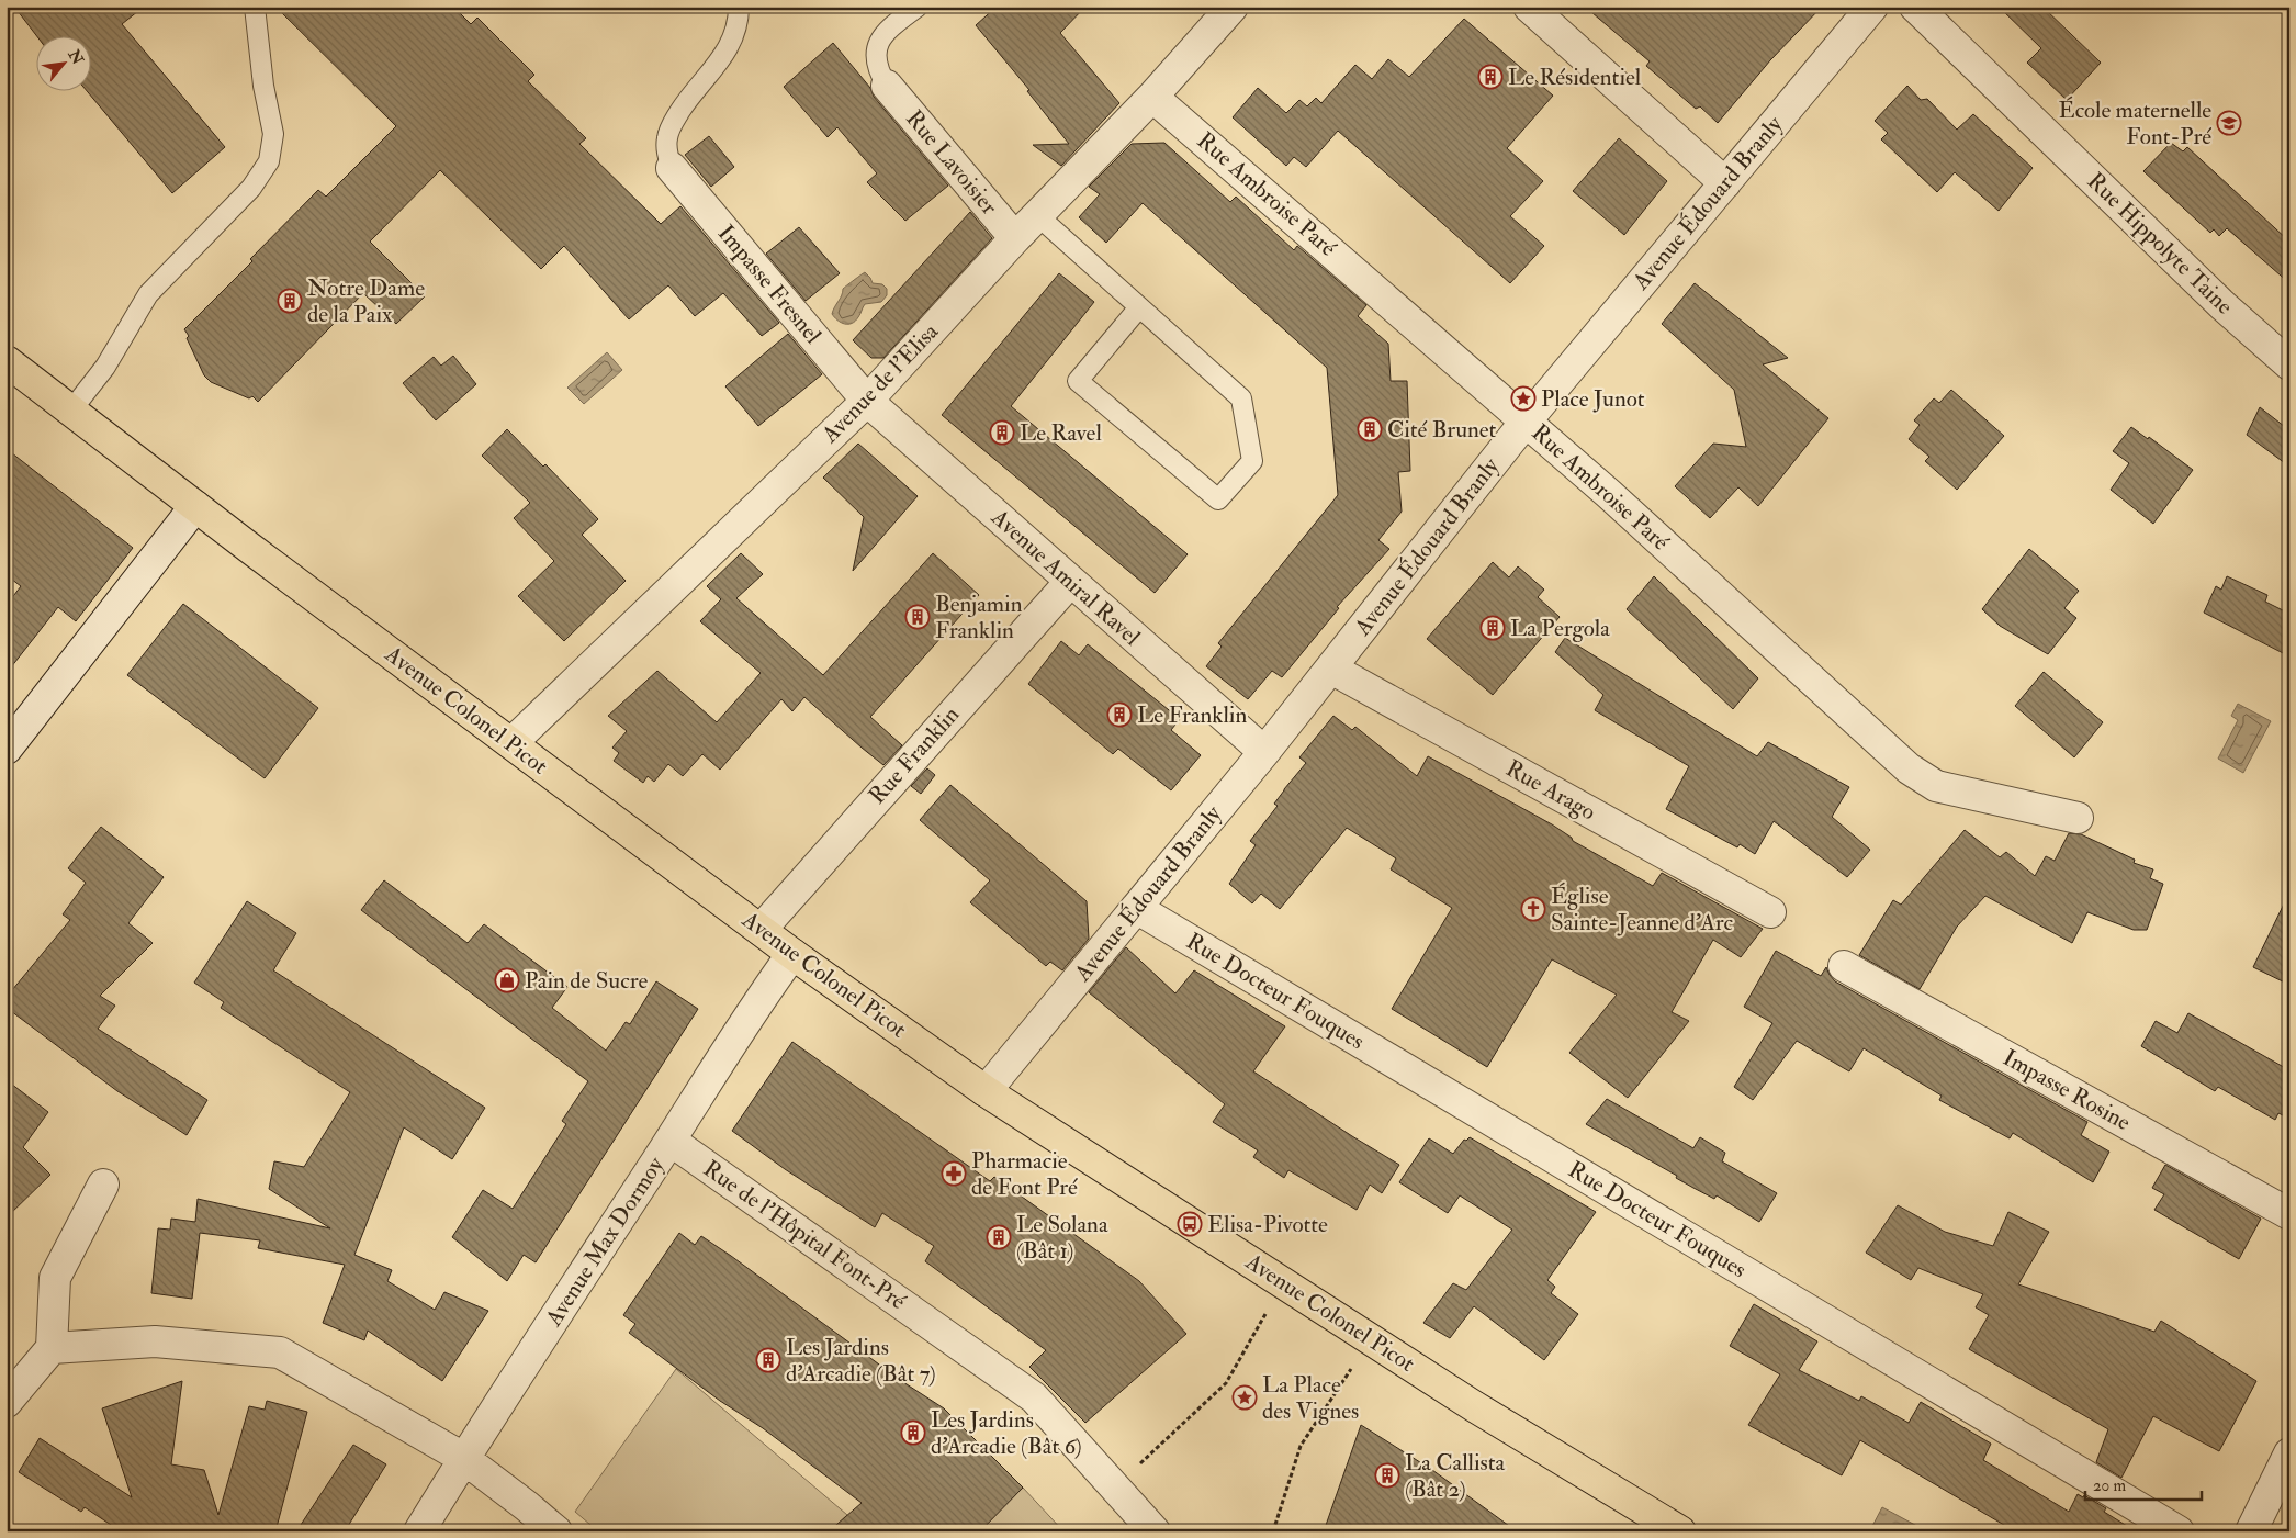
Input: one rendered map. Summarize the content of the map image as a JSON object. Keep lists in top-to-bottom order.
{
  "streets": {
    "main road": ["Avenue Colonel Picot"],
    "street": [
      "Rue Lavoisier",
      "Rue Ambroise Paré",
      "Avenue Édouard Branly",
      "Rue Hippolyte Taine",
      "Impasse Fresnel",
      "Avenue de l'Elisa",
      "Avenue Amiral Ravel",
      "Rue Franklin",
      "Rue Arago",
      "Rue Docteur Fouques",
      "Impasse Rosine",
      "Rue de l'Hôpital Font-Pré",
      "Avenue Max Dormoy"
    ]
  },
  "crossings": [
    ["Rue Lavoisier", "Avenue de l'Elisa"],
    ["Rue Ambroise Paré", "Avenue Édouard Branly"],
    ["Rue Ambroise Paré", "Avenue de l'Elisa"],
    ["Avenue Édouard Branly", "Avenue Amiral Ravel"],
    ["Avenue Édouard Branly", "Avenue Colonel Picot"],
    ["Avenue Édouard Branly", "Rue Arago"],
    ["Avenue Édouard Branly", "Rue Docteur Fouques"],
    ["Impasse Fresnel", "Avenue de l'Elisa"],
    ["Impasse Fresnel", "Avenue Amiral Ravel"],
    ["Avenue de l'Elisa", "Avenue Amiral Ravel"],
    ["Avenue de l'Elisa", "Avenue Colonel Picot"],
    ["Avenue Amiral Ravel", "Rue Franklin"],
    ["Avenue Colonel Picot", "Rue Franklin"],
    ["Avenue Colonel Picot", "Avenue Max Dormoy"],
    ["Rue de l'Hôpital Font-Pré", "Avenue Max Dormoy"]
  ],
  "places": {
    "building": [
      "Le Résidentiel",
      "Notre Dame de la Paix",
      "Cité Brunet",
      "Le Ravel",
      "Benjamin Franklin",
      "La Pergola",
      "Le Franklin",
      "Le Solana (Bât 1)",
      "Les Jardins d'Arcadie (Bât 7)",
      "Les Jardins d'Arcadie (Bât 6)",
      "La Callista (Bât 2)"
    ],
    "school or university": ["École maternelle Font-Pré"],
    "place": ["Place Junot", "La Place des Vignes"],
    "church": ["Église Sainte-Jeanne d'Arc"],
    "shop": ["Pain de Sucre"],
    "pharmacy": ["Pharmacie de Font Pré"],
    "bus stop": ["Elisa-Pivotte"]
  },
  "scale_bar": "20 m",
  "north": "top right"
}
